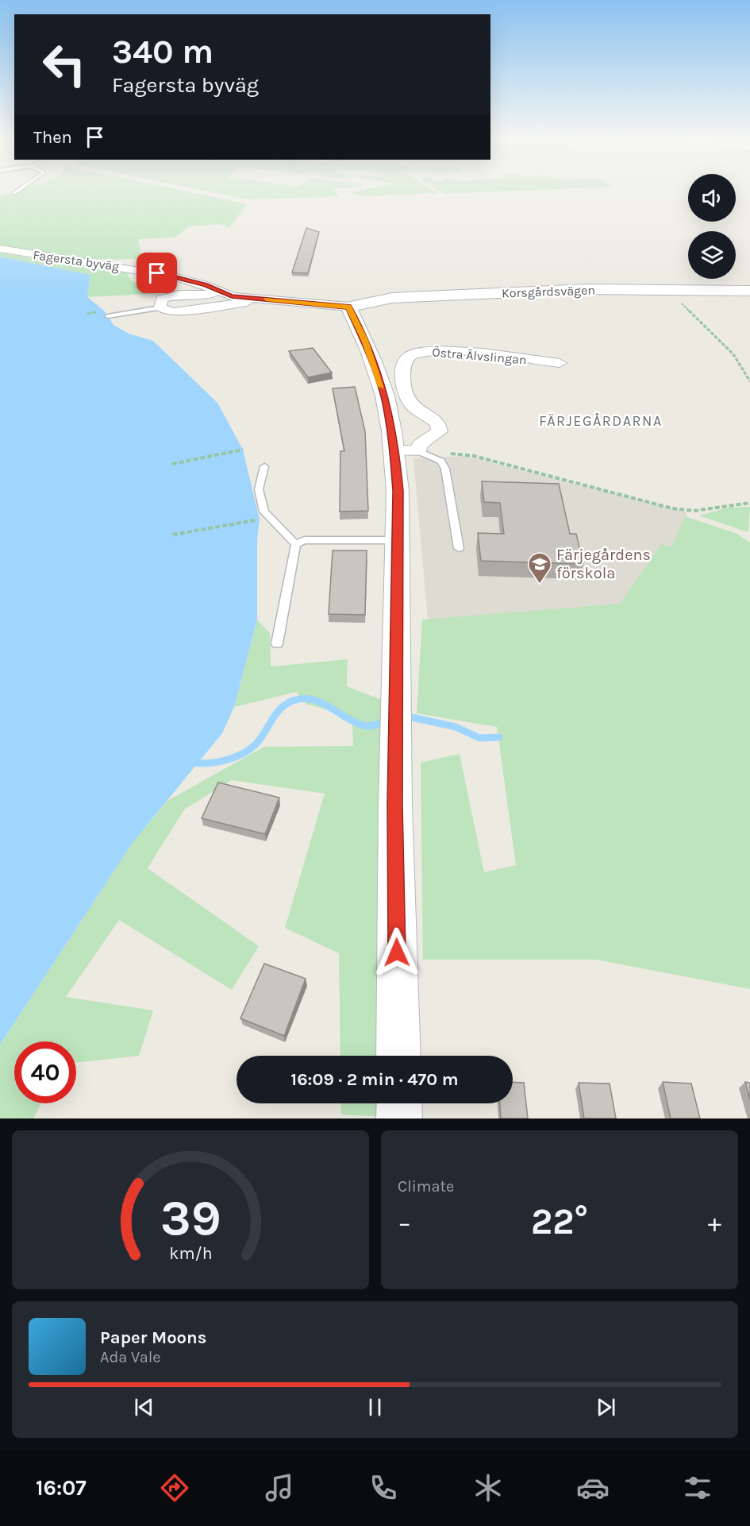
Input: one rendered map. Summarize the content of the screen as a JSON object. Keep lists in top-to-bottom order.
{
  "streets": {
    "street": ["Fagersta byväg", "Korsgårdsvägen", "Östra Älvslingan"]
  },
  "crossings": [
    ["Fagersta byväg", "Korsgårdsvägen"]
  ],
  "districts": ["FÄRJEGÅRDARNA"],
  "places": {
    "school or university": ["Färjegårdens förskola"]
  },
  "page": {
    "turn": ["340 m", "Fagersta byväg"],
    "then": "Then",
    "limit": "40",
    "trip": "16:09 · 2 min · 470 m",
    "tile": "Climate",
    "heat": ["−", "22°", "+"],
    "song": ["Paper Moons", "Ada Vale"],
    "tabs": "16:07",
    "gauge": ["39", "km/h"]
  }
}
